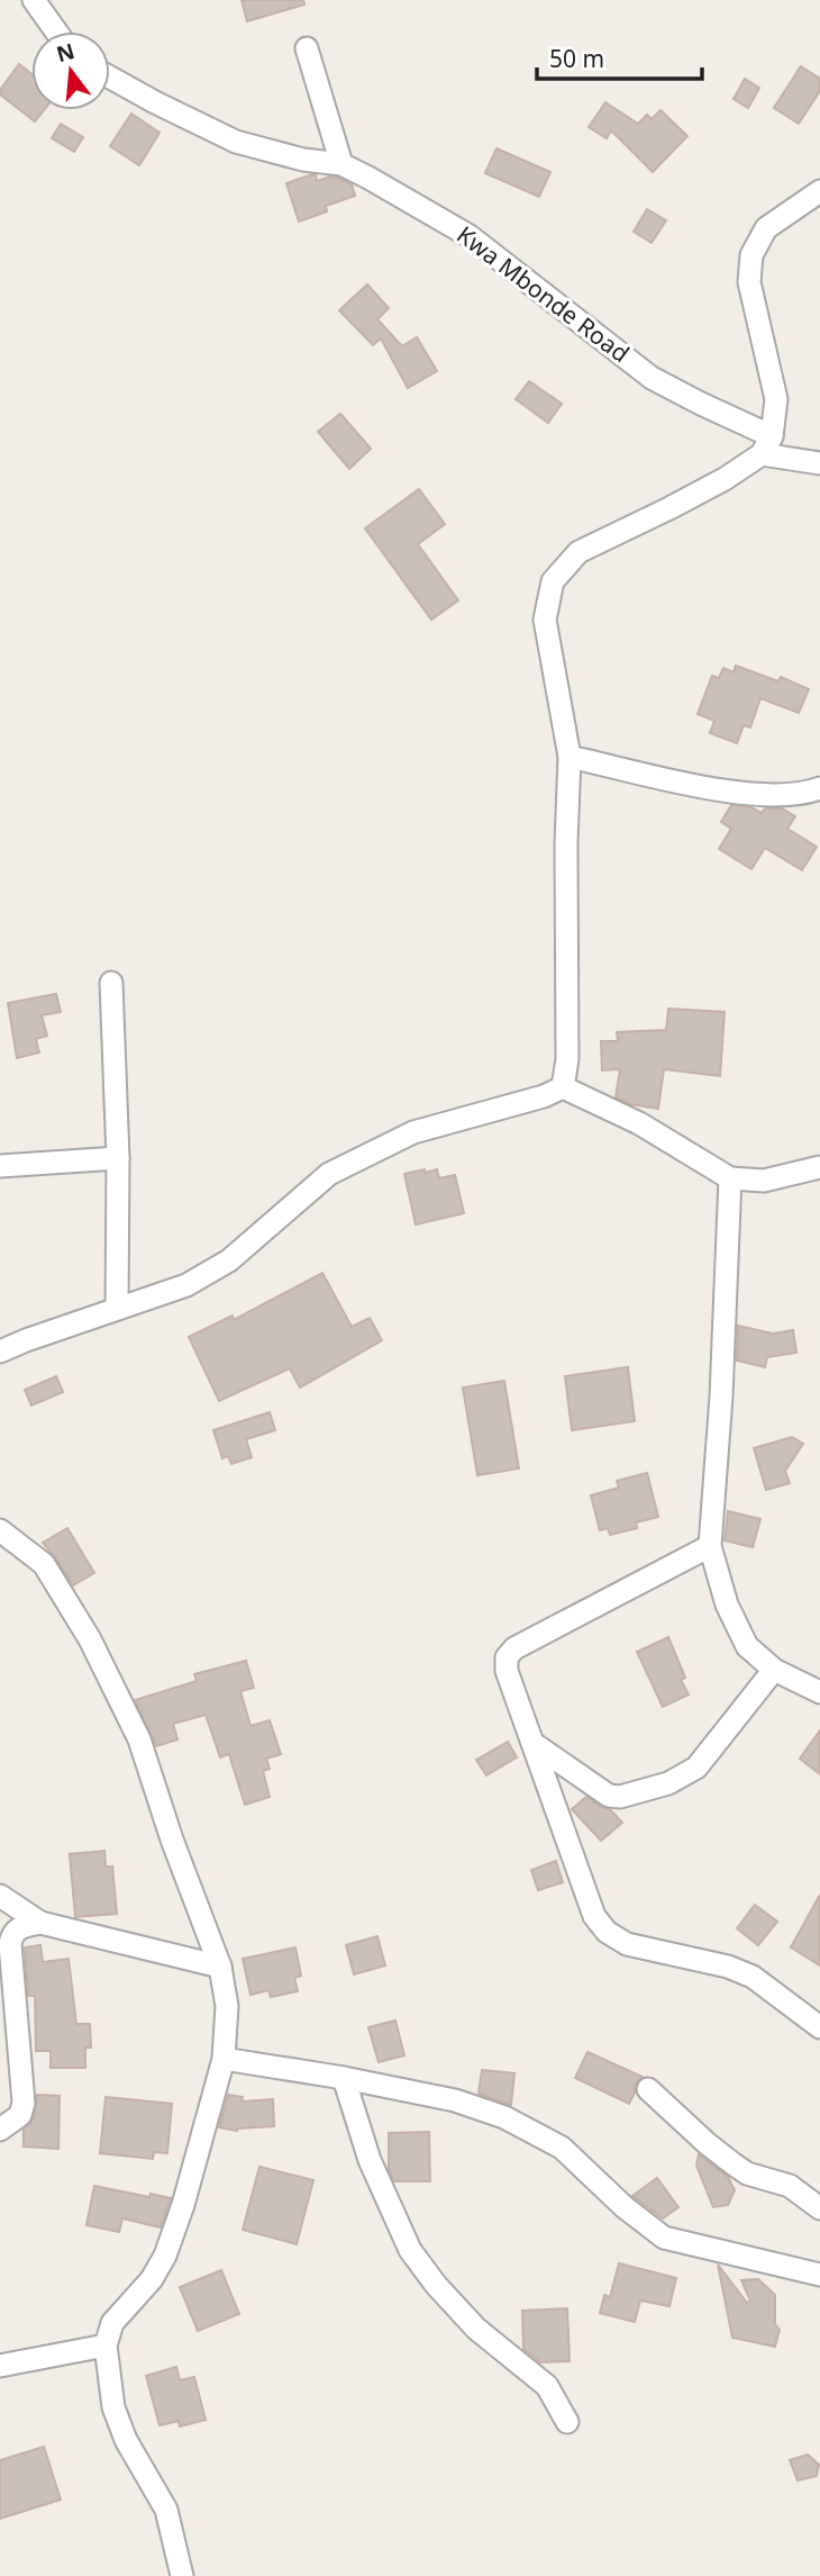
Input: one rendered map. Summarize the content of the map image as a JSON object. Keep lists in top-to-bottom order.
{
  "streets": {
    "street": ["Kwa Mbonde Road"]
  },
  "scale_bar": "50 m",
  "north": "top"
}
